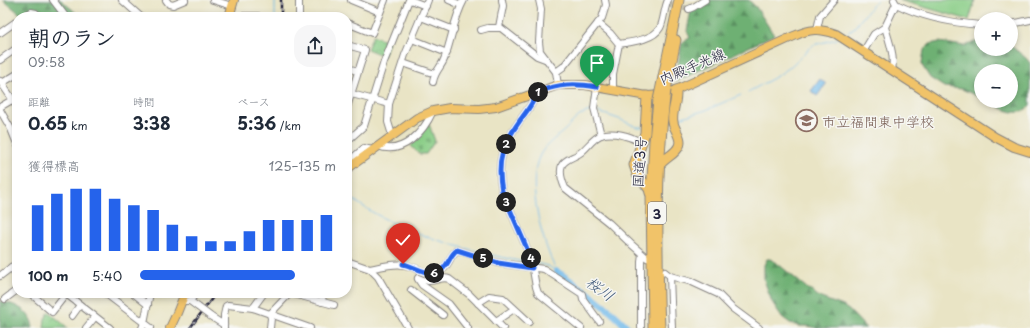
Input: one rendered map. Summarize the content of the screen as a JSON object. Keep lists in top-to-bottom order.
{
  "streets": {
    "highway": ["国道3号", "3"],
    "main road": ["内殿手光線"]
  },
  "crossings": [
    ["内殿手光線", "国道3号"]
  ],
  "water": ["桜川"],
  "places": {
    "school or university": ["市立福間東中学校"]
  },
  "page": {
    "map_buttons": ["+", "−"],
    "heading": ["朝のラン", "09:58"],
    "stats": [
      ["距離", "0.65 km"],
      ["時間", "3:38"],
      ["ペース", "5:36 /km"]
    ],
    "pins": [
      "1",
      "2",
      "3",
      "4",
      "5",
      "6"
    ],
    "chart": ["獲得標高", "125–135 m"],
    "list": [
      {
        "name": "100 m",
        "note": "5:40"
      }
    ]
  }
}
